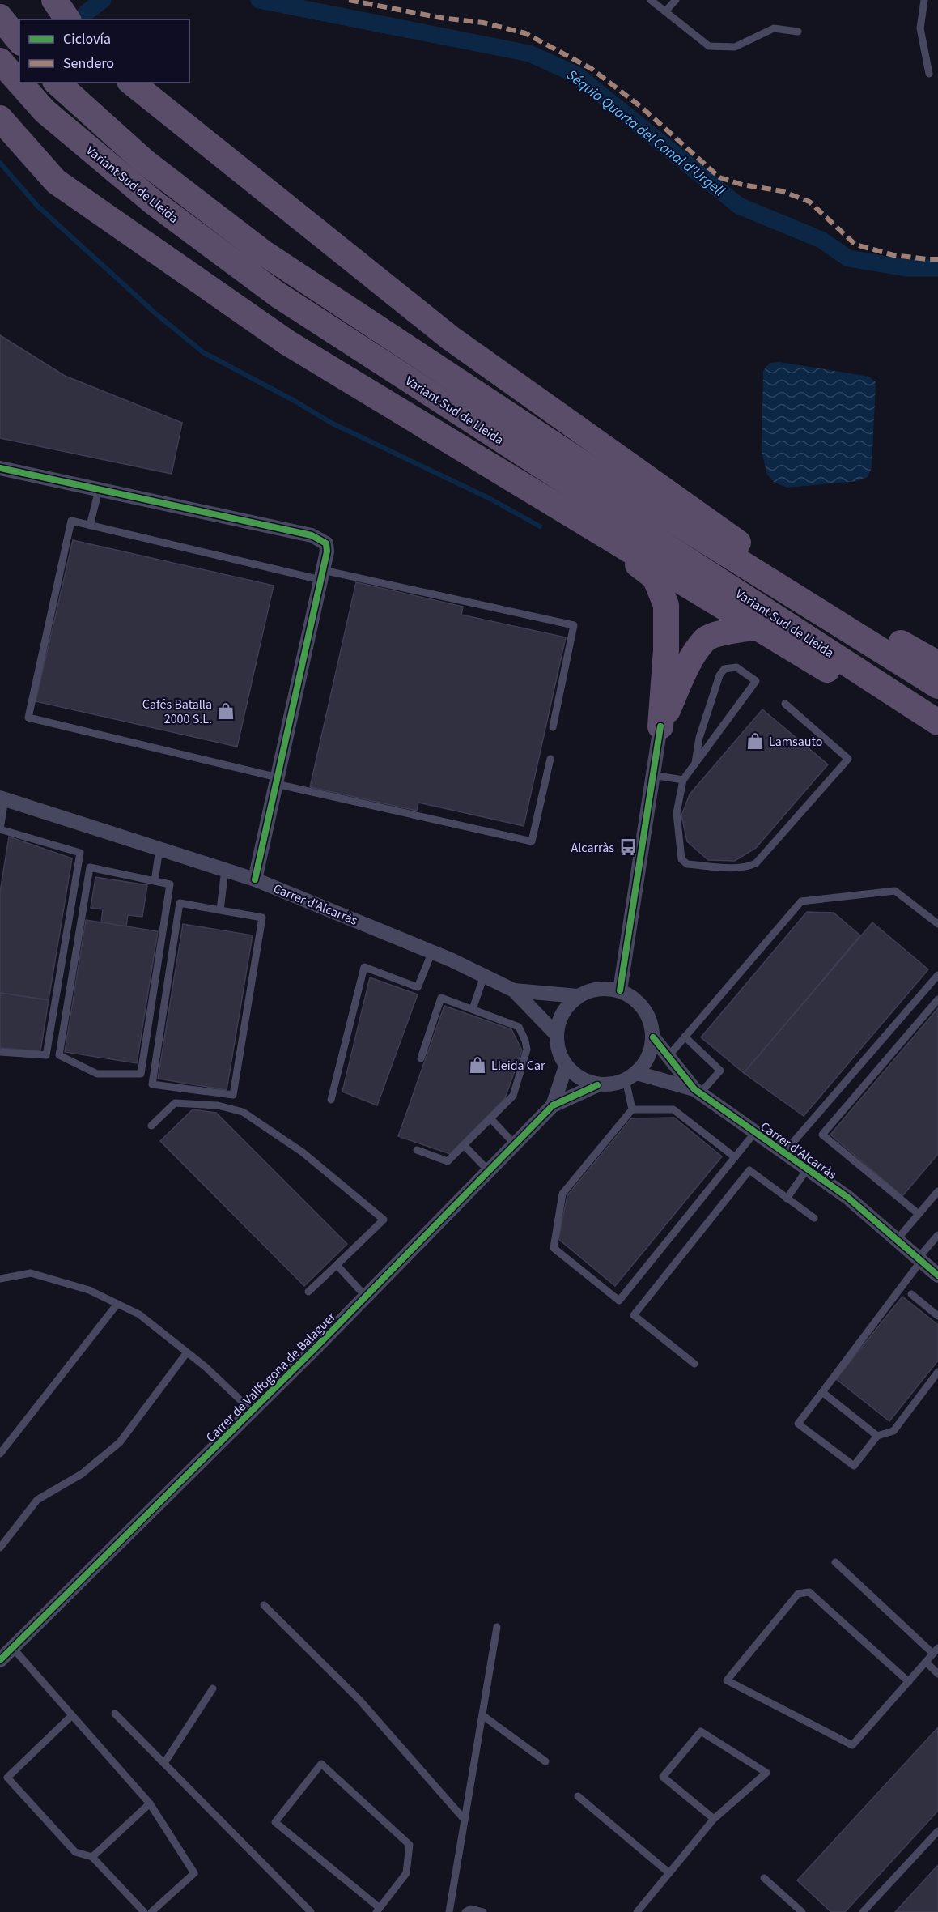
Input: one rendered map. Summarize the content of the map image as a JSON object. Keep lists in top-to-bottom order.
{
  "streets": {
    "highway": ["Variant Sud de Lleida"],
    "street": ["Carrer d'Alcarràs", "Carrer de Vallfogona de Balaguer"]
  },
  "water": ["Séquia Quarta del Canal d'Urgell"],
  "places": {
    "shop": ["Cafés Batalla 2000 S.L.", "Lamsauto", "Lleida Car"],
    "bus stop": ["Alcarràs"]
  },
  "legend": ["Ciclovía", "Sendero"]
}
